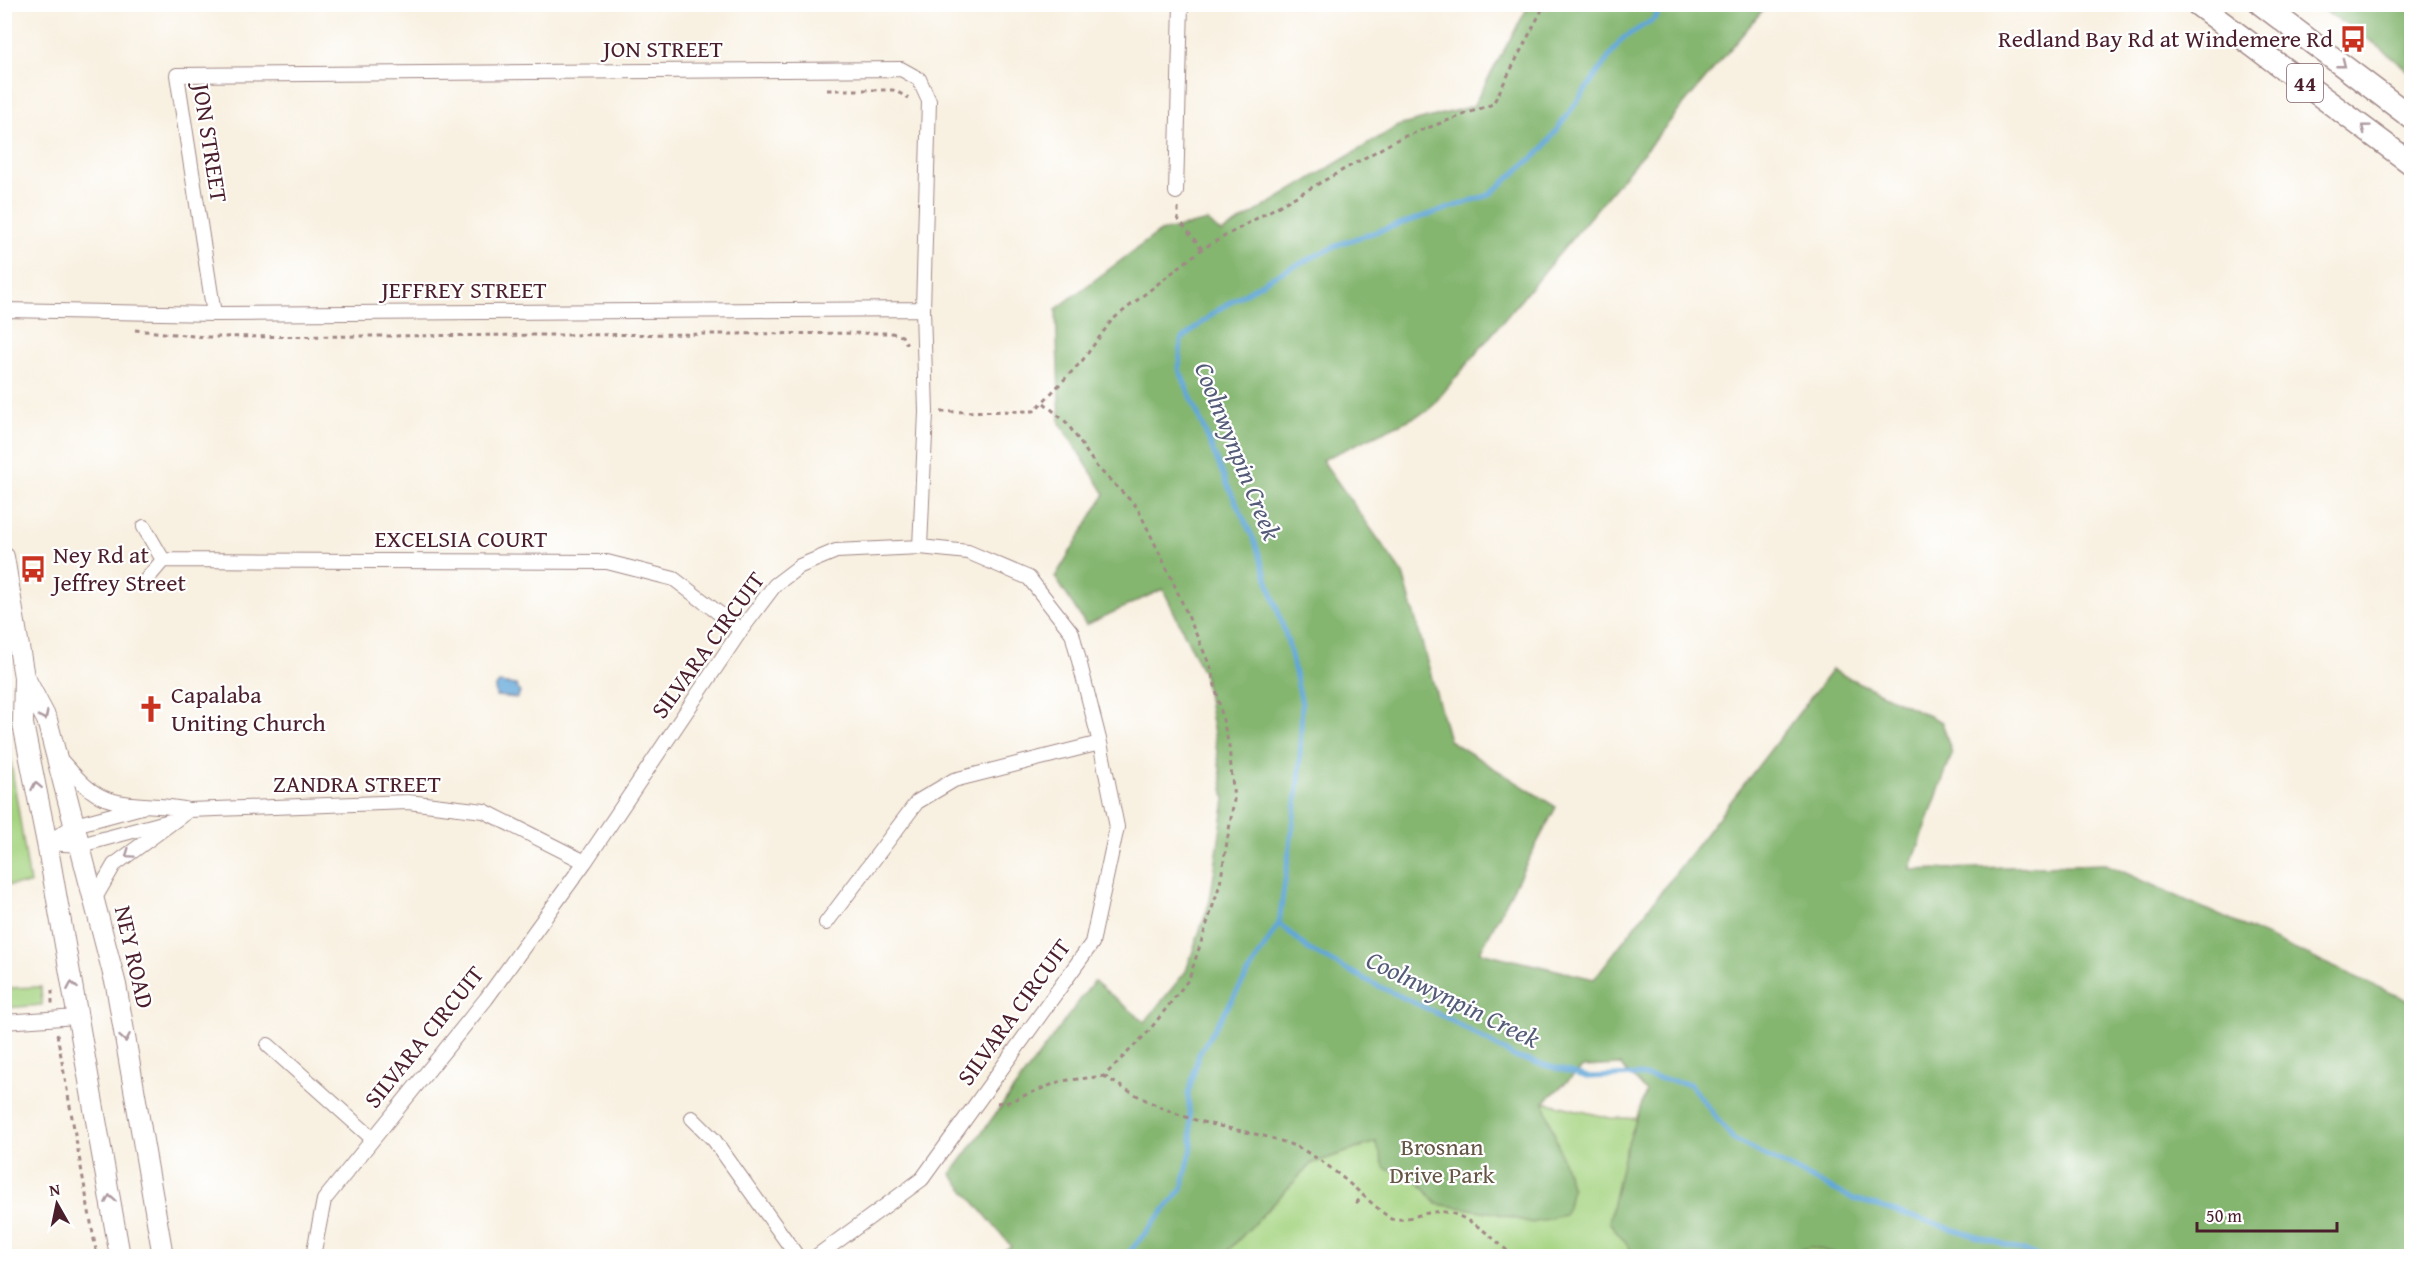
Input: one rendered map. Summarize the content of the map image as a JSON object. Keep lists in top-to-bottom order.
{
  "streets": {
    "main road": ["44", "NEY ROAD"],
    "street": [
      "JON STREET",
      "JEFFREY STREET",
      "EXCELSIA COURT",
      "SILVARA CIRCUIT",
      "ZANDRA STREET"
    ]
  },
  "crossings": [
    ["JON STREET", "JEFFREY STREET"],
    ["JON STREET", "SILVARA CIRCUIT"],
    ["EXCELSIA COURT", "SILVARA CIRCUIT"],
    ["SILVARA CIRCUIT", "ZANDRA STREET"],
    ["ZANDRA STREET", "NEY ROAD"]
  ],
  "water": ["Coolnwynpin Creek"],
  "parks": ["Brosnan Drive Park"],
  "places": {
    "bus stop": ["Redland Bay Rd at Windemere Rd", "Ney Rd at Jeffrey Street"],
    "church": ["Capalaba Uniting Church"]
  },
  "scale_bar": "50 m",
  "north": "top"
}
